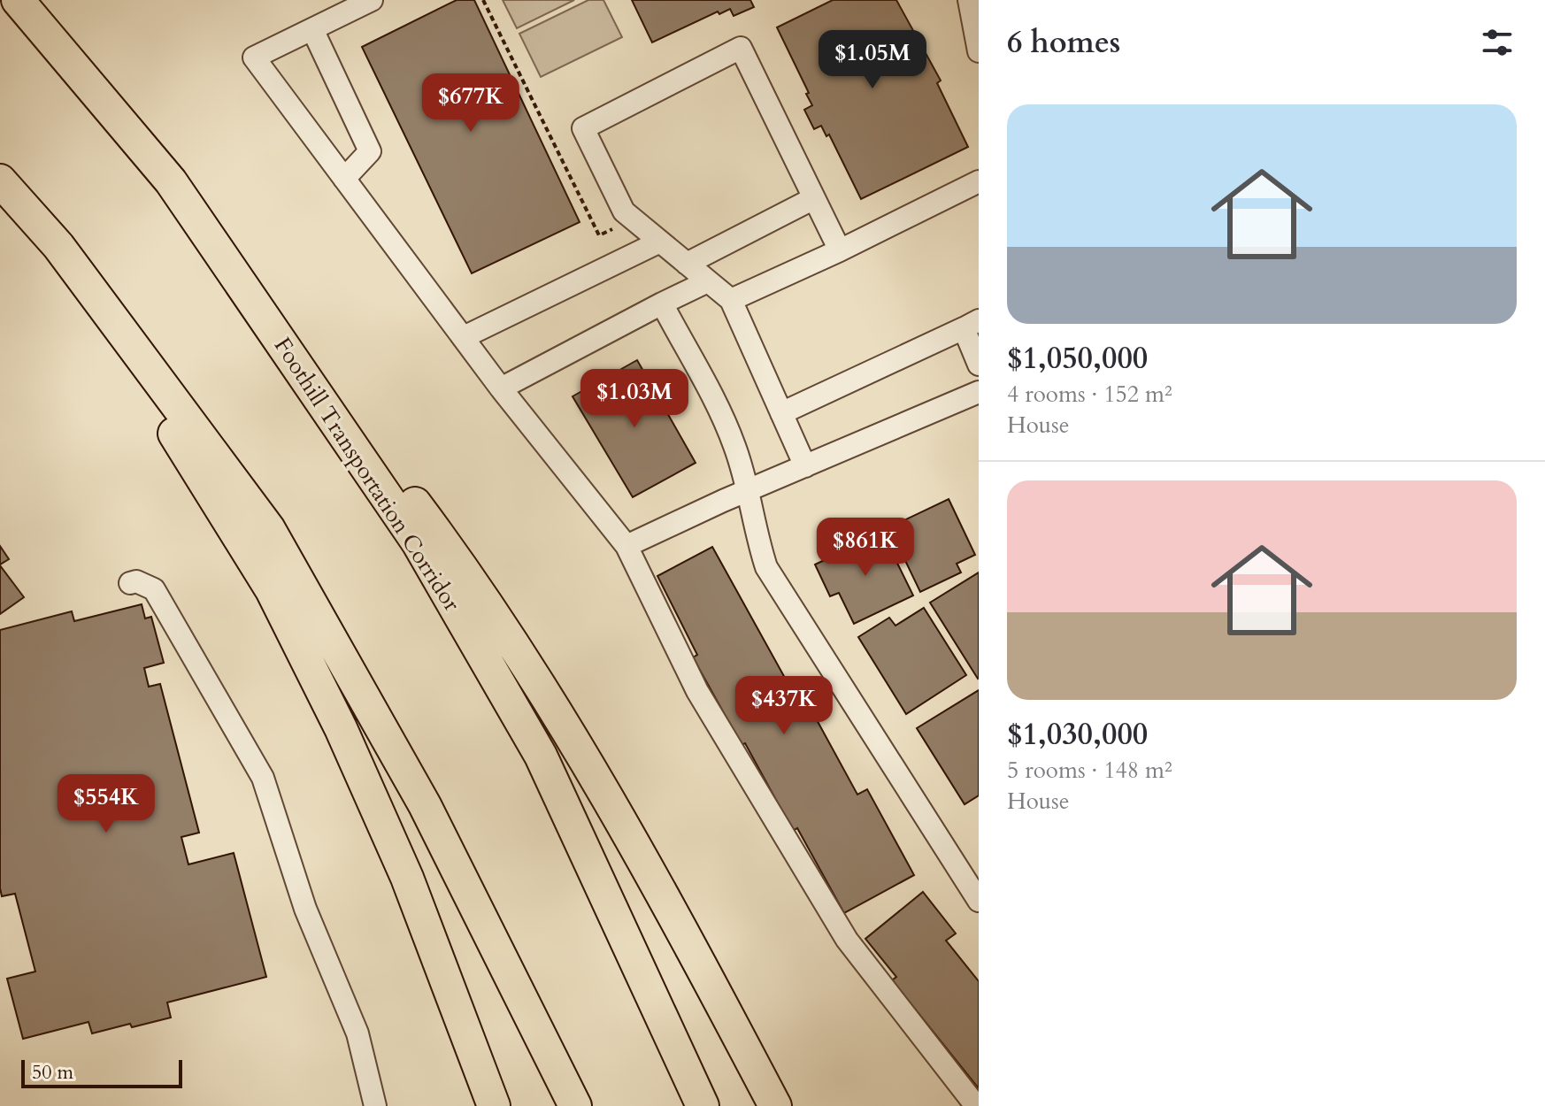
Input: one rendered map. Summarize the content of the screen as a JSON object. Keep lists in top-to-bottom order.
{
  "streets": {
    "highway": ["Foothill Transportation Corridor"]
  },
  "scale_bar": "50 m",
  "page": {
    "heading": "6 homes",
    "price": [
      "$1.05M",
      "$677K",
      "$1.03M",
      "$861K",
      "$437K",
      "$554K"
    ],
    "list": [
      {
        "name": "$1,050,000",
        "note": "4 rooms · 152 m² · House"
      },
      {
        "name": "$1,030,000",
        "note": "5 rooms · 148 m² · House"
      }
    ],
    "scale": "50 m"
  }
}
